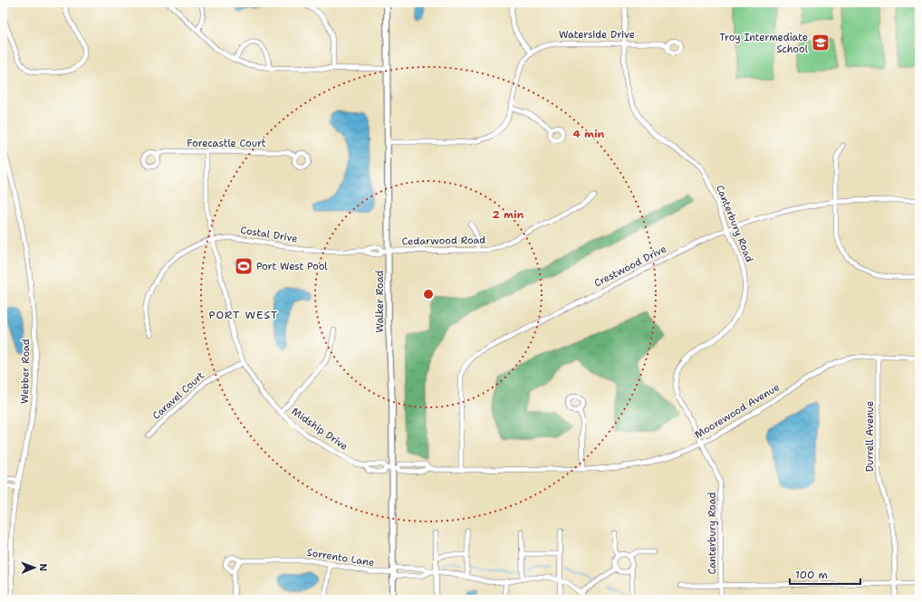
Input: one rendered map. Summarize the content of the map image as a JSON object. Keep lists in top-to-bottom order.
{
  "streets": {
    "street": [
      "Waterside Drive",
      "Forecastle Court",
      "Canterbury Road",
      "Costal Drive",
      "Cedarwood Road",
      "Crestwood Drive",
      "Walker Road",
      "Webber Road",
      "Caravel Court",
      "Moorewood Avenue",
      "Midship Drive",
      "Durrell Avenue",
      "Sorrento Lane"
    ]
  },
  "crossings": [
    ["Waterside Drive", "Canterbury Road"],
    ["Waterside Drive", "Walker Road"],
    ["Forecastle Court", "Midship Drive"],
    ["Canterbury Road", "Crestwood Drive"],
    ["Canterbury Road", "Moorewood Avenue"],
    ["Costal Drive", "Cedarwood Road"],
    ["Costal Drive", "Walker Road"],
    ["Costal Drive", "Midship Drive"],
    ["Cedarwood Road", "Walker Road"],
    ["Crestwood Drive", "Moorewood Avenue"],
    ["Walker Road", "Moorewood Avenue"],
    ["Walker Road", "Midship Drive"],
    ["Walker Road", "Sorrento Lane"],
    ["Caravel Court", "Midship Drive"],
    ["Moorewood Avenue", "Midship Drive"],
    ["Moorewood Avenue", "Durrell Avenue"]
  ],
  "districts": ["PORT WEST"],
  "places": {
    "school or university": ["Troy Intermediate School"],
    "sports": ["Port West Pool"]
  },
  "scale_bar": "100 m",
  "north": "right",
  "rings": ["4 min", "2 min"]
}
